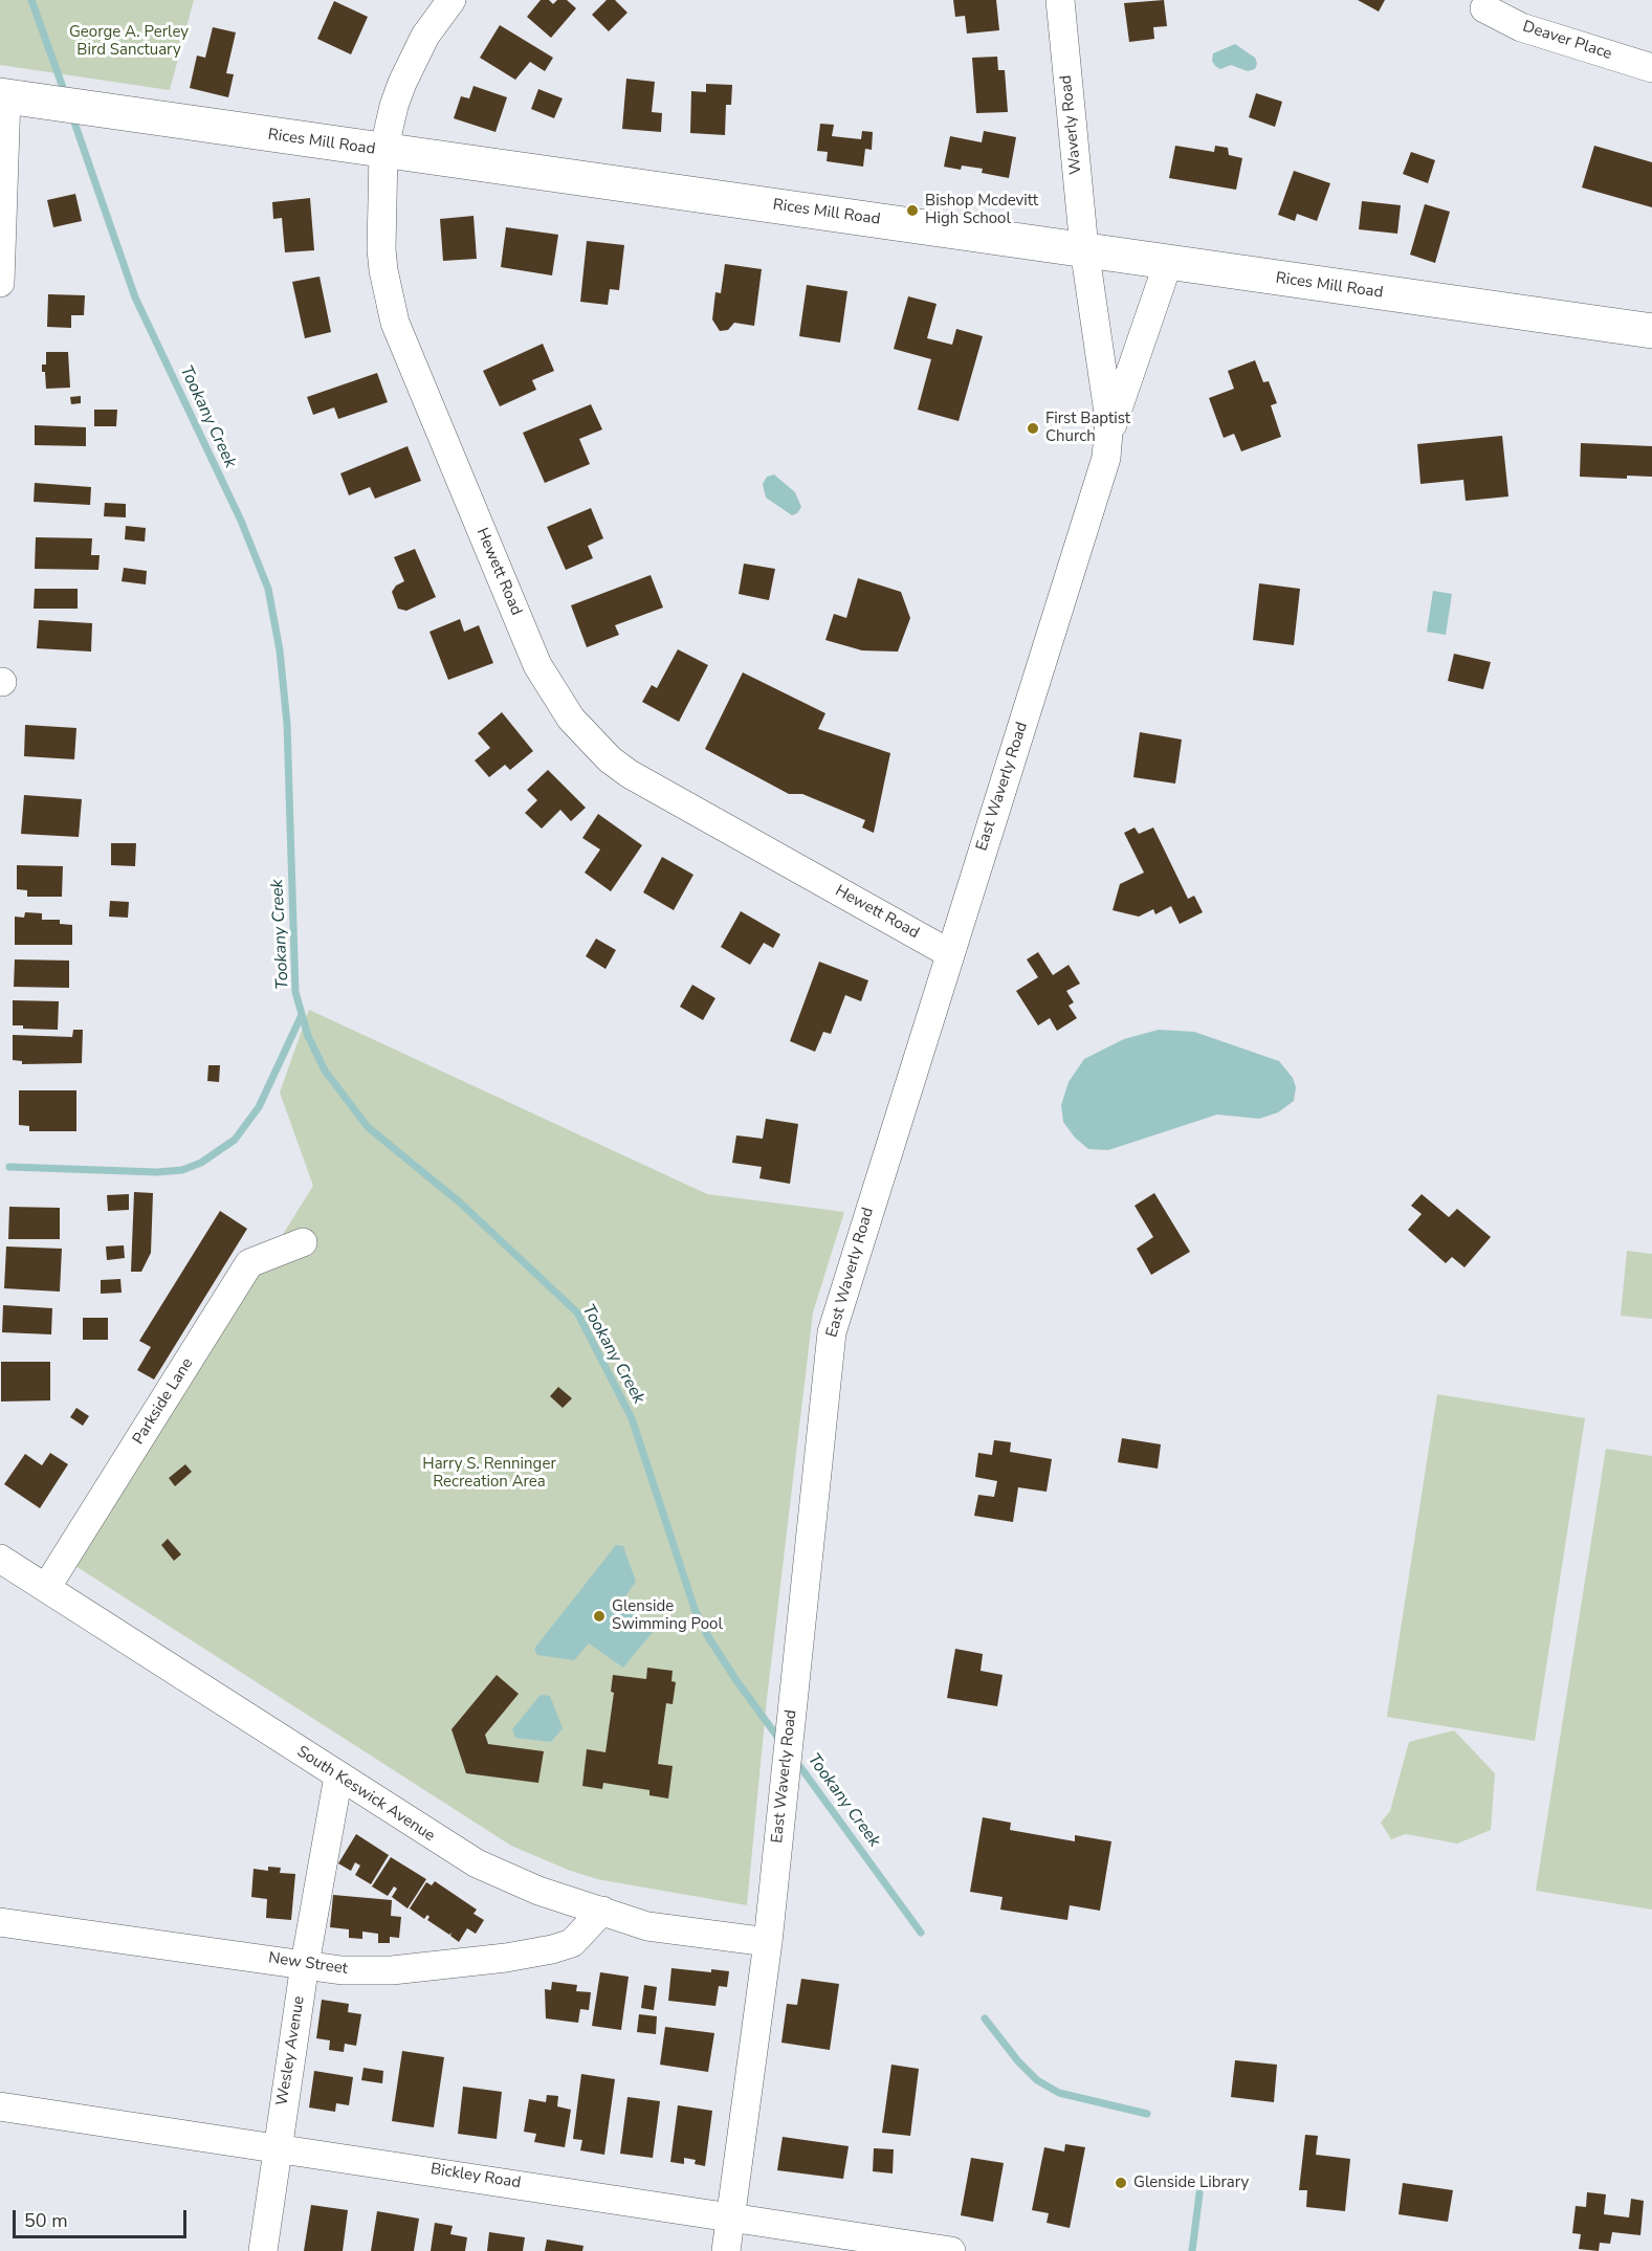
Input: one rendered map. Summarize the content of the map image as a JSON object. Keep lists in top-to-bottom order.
{
  "streets": {
    "street": [
      "Deaver Place",
      "Waverly Road",
      "Rices Mill Road",
      "Hewett Road",
      "East Waverly Road",
      "Parkside Lane",
      "South Keswick Avenue",
      "New Street",
      "Wesley Avenue",
      "Bickley Road"
    ]
  },
  "crossings": [
    ["Waverly Road", "Rices Mill Road"],
    ["Waverly Road", "East Waverly Road"],
    ["Rices Mill Road", "Hewett Road"],
    ["Rices Mill Road", "East Waverly Road"],
    ["Hewett Road", "East Waverly Road"],
    ["East Waverly Road", "South Keswick Avenue"],
    ["East Waverly Road", "Bickley Road"],
    ["Parkside Lane", "South Keswick Avenue"],
    ["South Keswick Avenue", "New Street"],
    ["South Keswick Avenue", "Wesley Avenue"],
    ["New Street", "Wesley Avenue"],
    ["Wesley Avenue", "Bickley Road"]
  ],
  "water": ["Tookany Creek"],
  "parks": ["George A. Perley Bird Sanctuary", "Harry S. Renninger Recreation Area"],
  "places": [
    "Bishop Mcdevitt High School",
    "First Baptist Church",
    "Glenside Swimming Pool",
    "Glenside Library"
  ],
  "scale_bar": "50 m"
}
